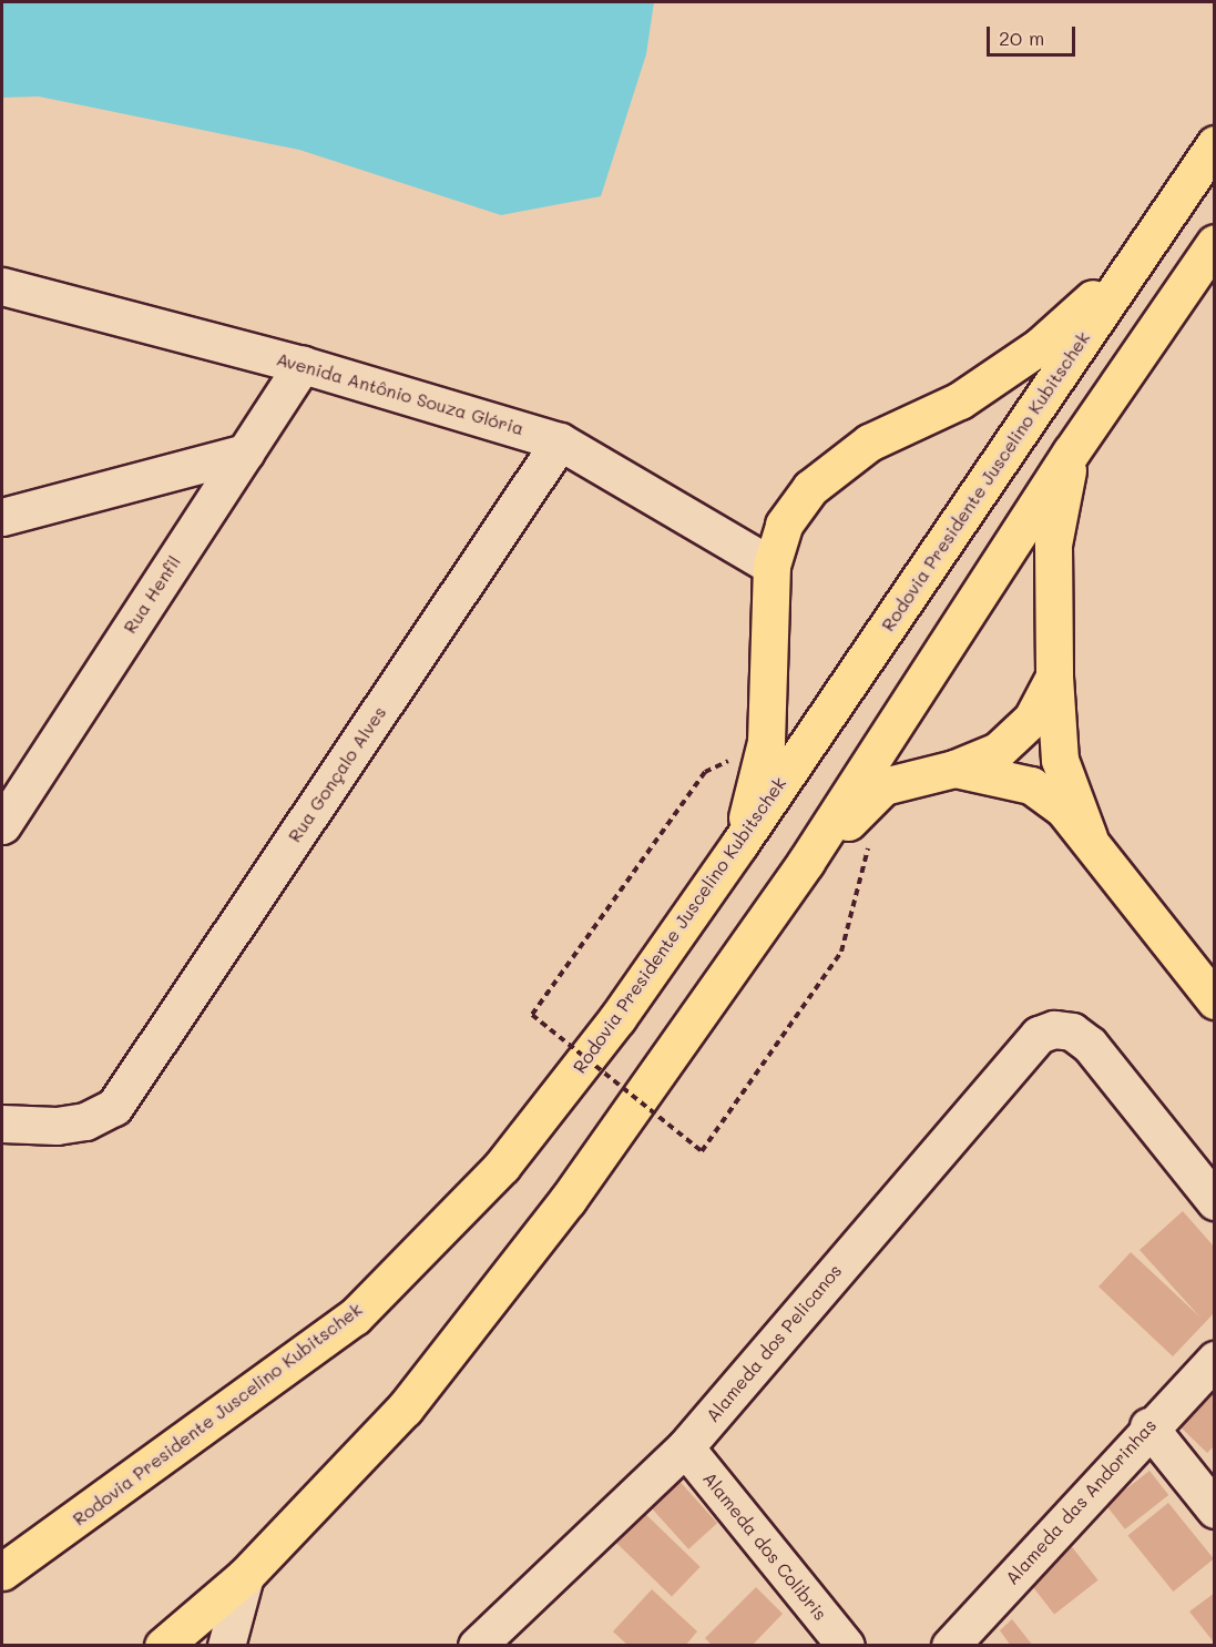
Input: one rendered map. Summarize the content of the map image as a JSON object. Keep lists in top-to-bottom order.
{
  "streets": {
    "highway": ["Rodovia Presidente Juscelino Kubitschek"],
    "street": [
      "Avenida Antônio Souza Glória",
      "Rua Henfil",
      "Rua Gonçalo Alves",
      "Alameda dos Pelicanos",
      "Alameda das Andorinhas",
      "Alameda dos Colibris"
    ]
  },
  "crossings": [
    ["Avenida Antônio Souza Glória", "Rua Henfil"],
    ["Avenida Antônio Souza Glória", "Rua Gonçalo Alves"],
    ["Alameda dos Pelicanos", "Alameda dos Colibris"]
  ],
  "scale_bar": "20 m"
}
